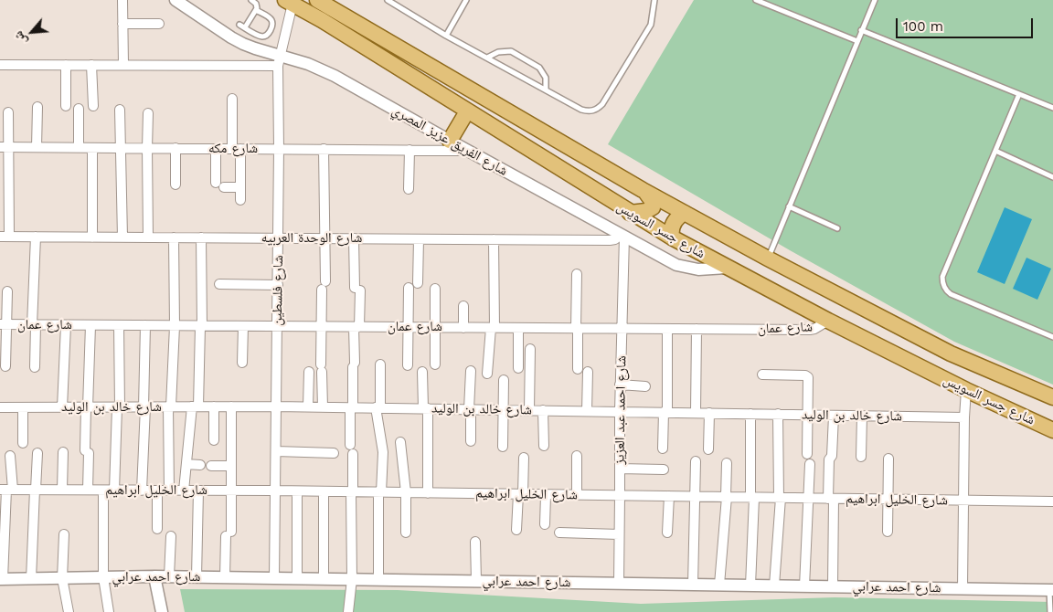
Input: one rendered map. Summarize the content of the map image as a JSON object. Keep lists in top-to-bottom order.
{
  "streets": {
    "main road": ["شارع جسر السويس"],
    "street": [
      "شارع الفريق عزيز المصري",
      "شارع مكه",
      "شارع الوحدة العربيه",
      "شارع فلسطين",
      "شارع عمان",
      "شارع خالد بن الوليد",
      "شارع احمد عبد العزيز",
      "شارع الخليل ابراهيم",
      "شارع احمد عرابي"
    ]
  },
  "crossings": [
    ["شارع الفريق عزيز المصري", "شارع مكه"],
    ["شارع الفريق عزيز المصري", "شارع جسر السويس"],
    ["شارع الفريق عزيز المصري", "شارع الوحدة العربيه"],
    ["شارع الفريق عزيز المصري", "شارع فلسطين"],
    ["شارع الفريق عزيز المصري", "شارع احمد عبد العزيز"],
    ["شارع مكه", "شارع فلسطين"],
    ["شارع جسر السويس", "شارع فلسطين"],
    ["شارع جسر السويس", "شارع عمان"],
    ["شارع الوحدة العربيه", "شارع فلسطين"],
    ["شارع الوحدة العربيه", "شارع احمد عبد العزيز"],
    ["شارع فلسطين", "شارع عمان"],
    ["شارع فلسطين", "شارع خالد بن الوليد"],
    ["شارع فلسطين", "شارع الخليل ابراهيم"],
    ["شارع فلسطين", "شارع احمد عرابي"],
    ["شارع عمان", "شارع احمد عبد العزيز"],
    ["شارع خالد بن الوليد", "شارع احمد عبد العزيز"],
    ["شارع احمد عبد العزيز", "شارع الخليل ابراهيم"],
    ["شارع احمد عبد العزيز", "شارع احمد عرابي"]
  ],
  "scale_bar": "100 m",
  "north": "bottom left"
}
